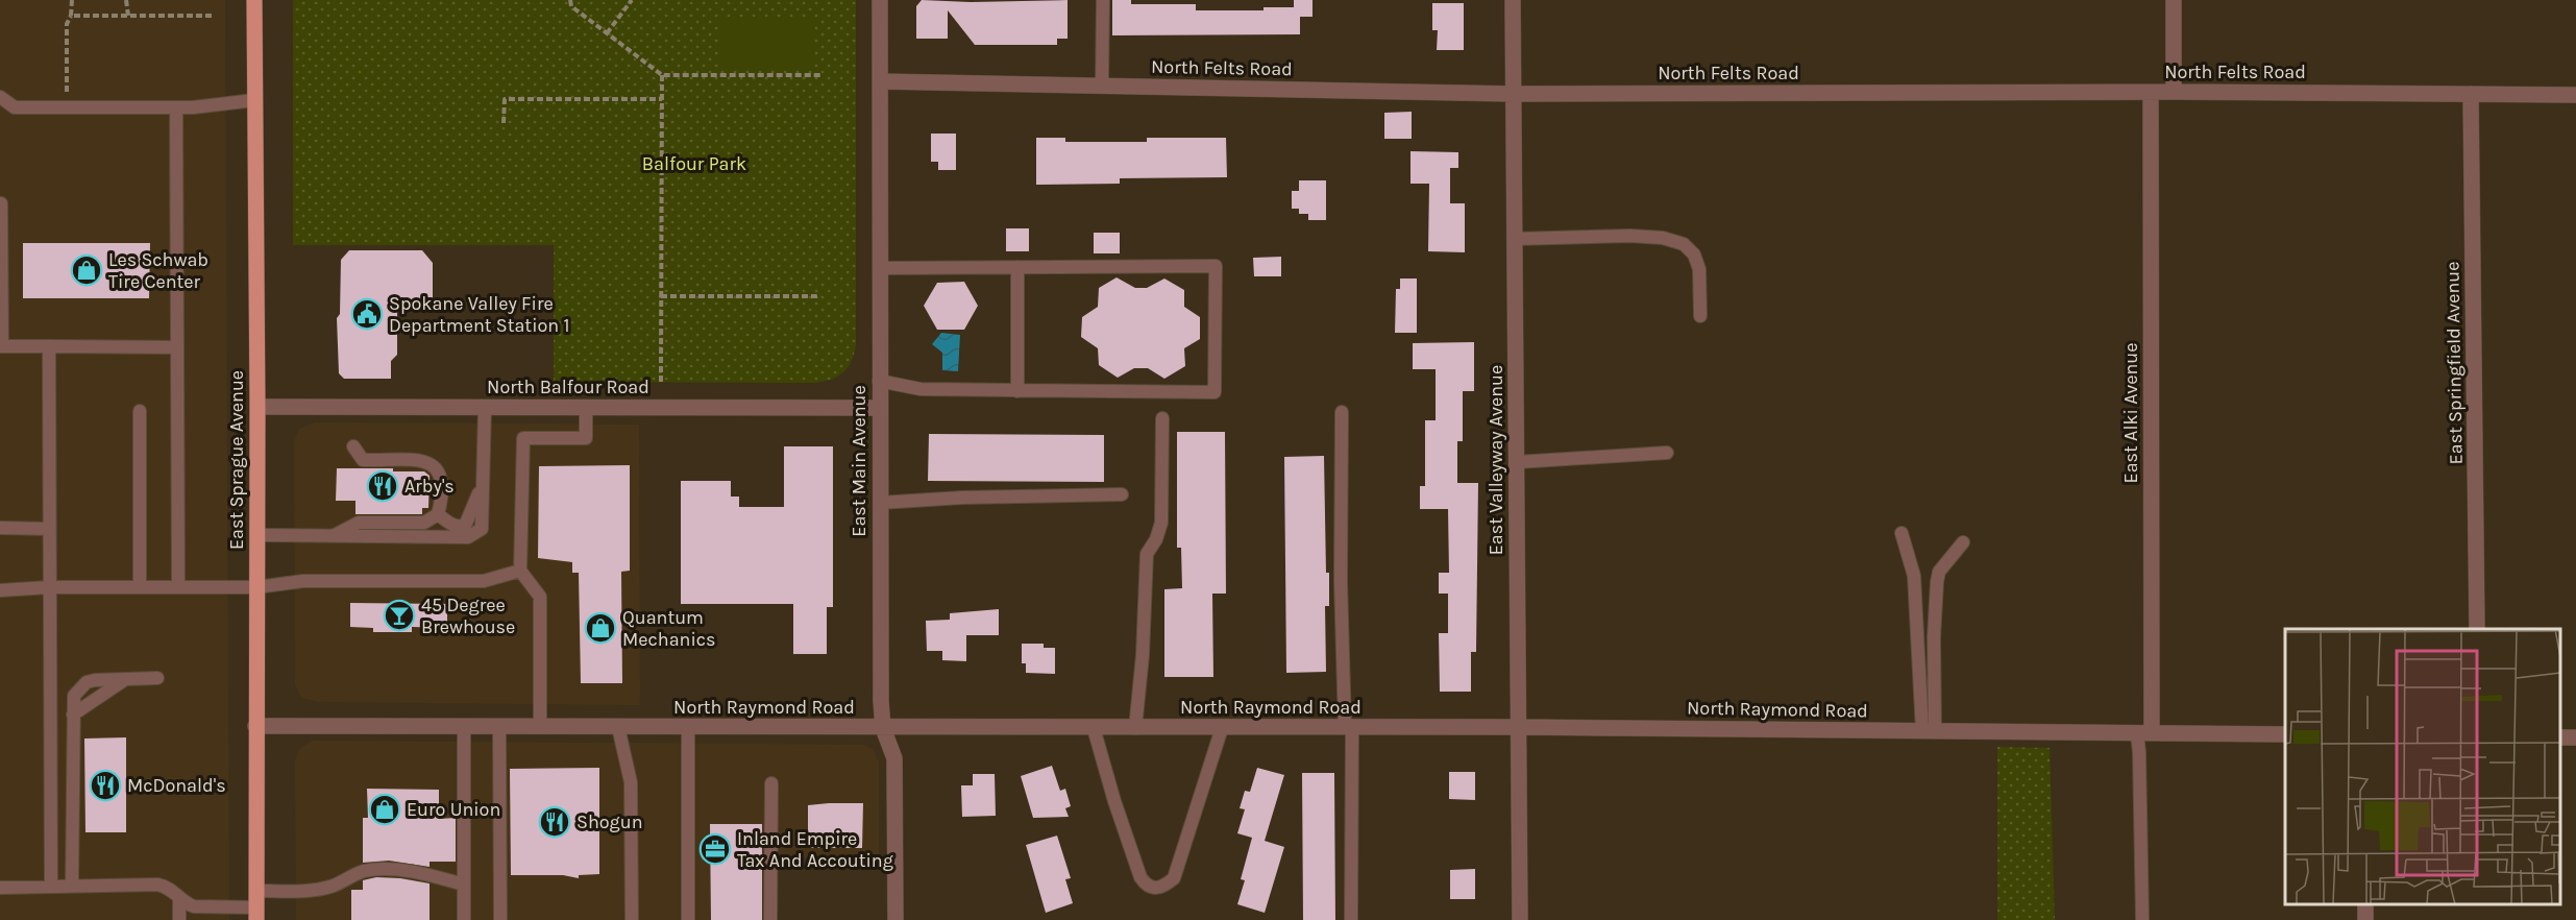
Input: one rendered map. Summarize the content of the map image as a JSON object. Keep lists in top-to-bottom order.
{
  "streets": {
    "main road": ["East Sprague Avenue"],
    "street": [
      "North Felts Road",
      "East Springfield Avenue",
      "North Balfour Road",
      "East Alki Avenue",
      "East Valleyway Avenue",
      "East Main Avenue",
      "North Raymond Road"
    ]
  },
  "crossings": [
    ["North Felts Road", "East Springfield Avenue"],
    ["North Felts Road", "East Alki Avenue"],
    ["North Felts Road", "East Valleyway Avenue"],
    ["North Felts Road", "East Main Avenue"],
    ["North Balfour Road", "East Sprague Avenue"],
    ["North Balfour Road", "East Main Avenue"],
    ["East Alki Avenue", "North Raymond Road"],
    ["East Sprague Avenue", "North Raymond Road"],
    ["East Valleyway Avenue", "North Raymond Road"],
    ["East Main Avenue", "North Raymond Road"]
  ],
  "parks": ["Balfour Park"],
  "places": {
    "shop": ["Les Schwab Tire Center", "Quantum Mechanics", "Euro Union"],
    "public building": ["Spokane Valley Fire Department Station 1"],
    "restaurant": ["Arby's", "McDonald's", "Shogun"],
    "bar": ["45 Degree Brewhouse"],
    "office": ["Inland Empire Tax And Accouting"]
  }
}
